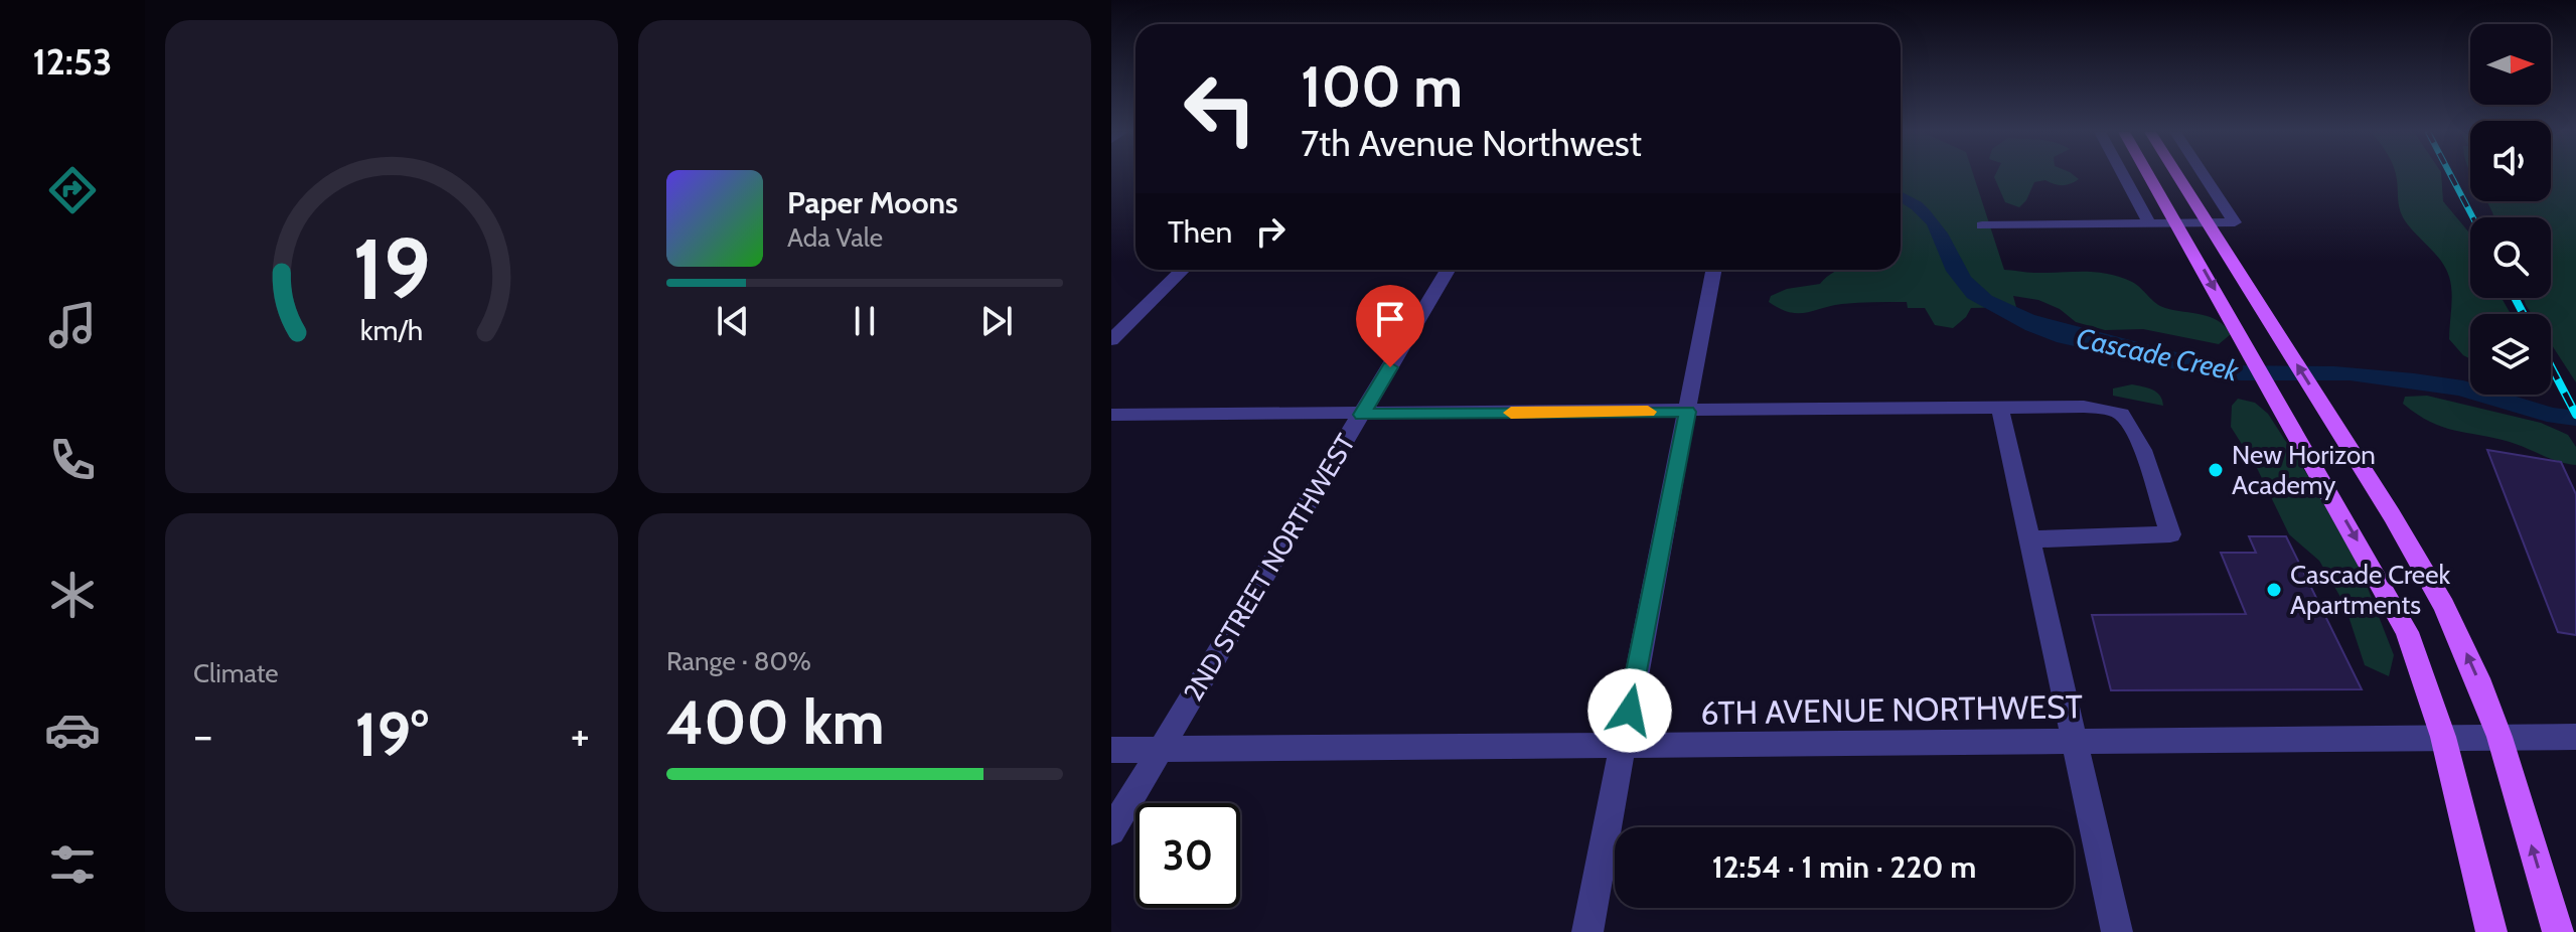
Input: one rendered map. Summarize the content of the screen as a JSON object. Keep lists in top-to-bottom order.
{
  "streets": {
    "street": ["2ND STREET NORTHWEST", "6TH AVENUE NORTHWEST"]
  },
  "crossings": [
    ["2ND STREET NORTHWEST", "6TH AVENUE NORTHWEST"]
  ],
  "water": ["Cascade Creek"],
  "places": ["New Horizon Academy", "Cascade Creek Apartments"],
  "north": "right",
  "page": {
    "tabs": "12:53",
    "turn": ["100 m", "7th Avenue Northwest"],
    "song": ["Paper Moons", "Ada Vale"],
    "then": "Then",
    "tile": [
      "Climate",
      ["Range · 80%", "400 km"]
    ],
    "heat": ["−", "19°", "+"],
    "limit": "30",
    "trip": "12:54 · 1 min · 220 m",
    "gauge": ["19", "km/h"]
  }
}
